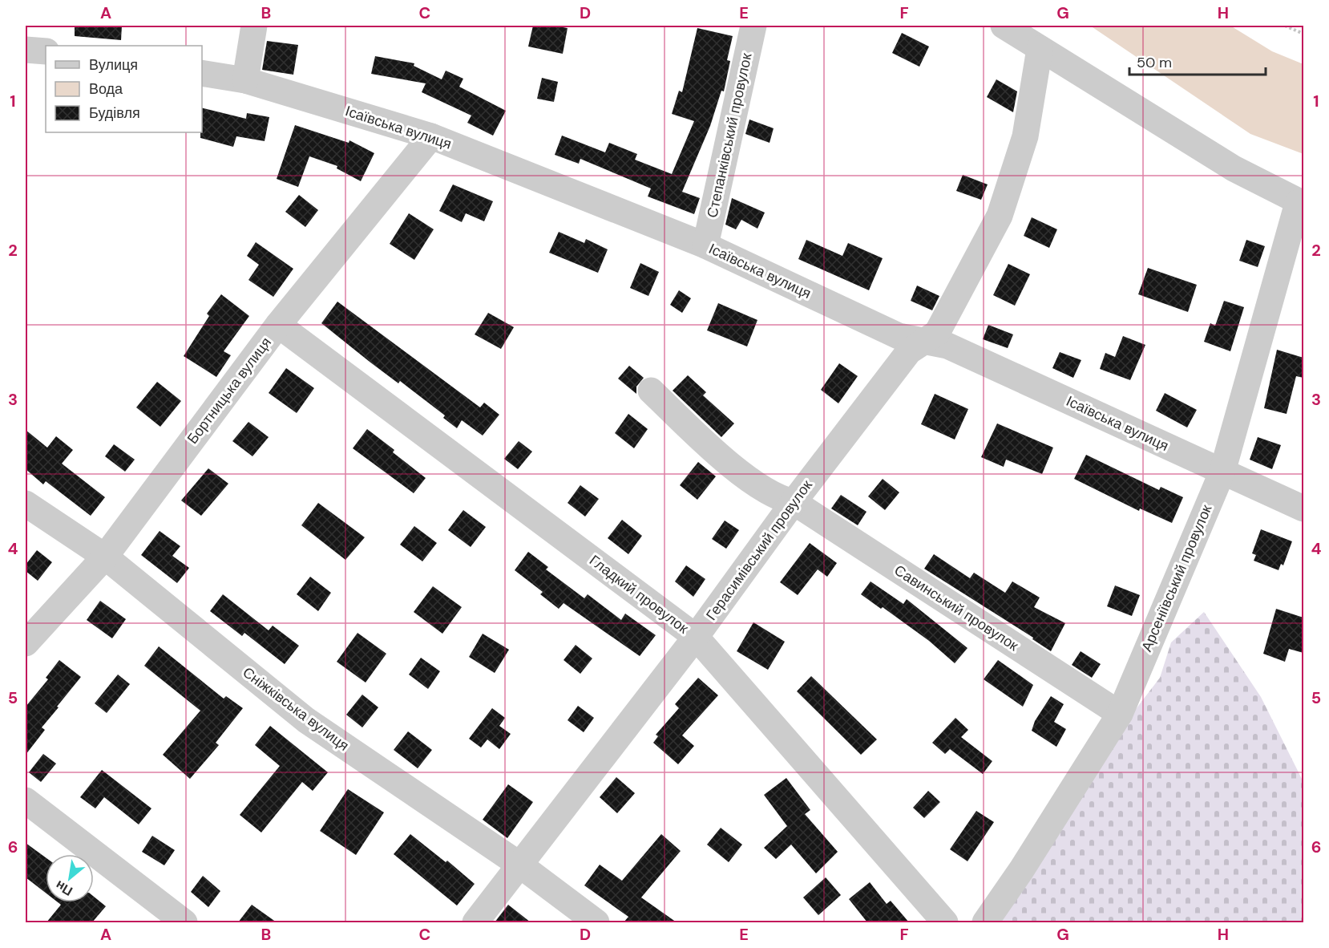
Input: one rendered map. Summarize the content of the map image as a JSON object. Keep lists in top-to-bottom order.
{
  "streets": {
    "street": [
      "Ісаївська вулиця",
      "Степанківський провулок",
      "Бортницька вулиця",
      "Герасимівський провулок",
      "Арсеніївський провулок",
      "Гладкий провулок",
      "Савинський провулок",
      "Сніжківська вулиця"
    ]
  },
  "crossings": [
    ["Ісаївська вулиця", "Степанківський провулок"],
    ["Ісаївська вулиця", "Бортницька вулиця"],
    ["Ісаївська вулиця", "Герасимівський провулок"],
    ["Ісаївська вулиця", "Арсеніївський провулок"],
    ["Бортницька вулиця", "Гладкий провулок"],
    ["Бортницька вулиця", "Сніжківська вулиця"],
    ["Герасимівський провулок", "Гладкий провулок"],
    ["Герасимівський провулок", "Савинський провулок"],
    ["Герасимівський провулок", "Сніжківська вулиця"],
    ["Арсеніївський провулок", "Савинський провулок"]
  ],
  "legend": ["Вулиця", "Вода", "Будівля"],
  "scale_bar": "50 m",
  "north": "bottom left",
  "grid": {
    "columns": [
      "A",
      "B",
      "C",
      "D",
      "E",
      "F",
      "G",
      "H"
    ],
    "rows": [
      "1",
      "2",
      "3",
      "4",
      "5",
      "6"
    ]
  }
}
